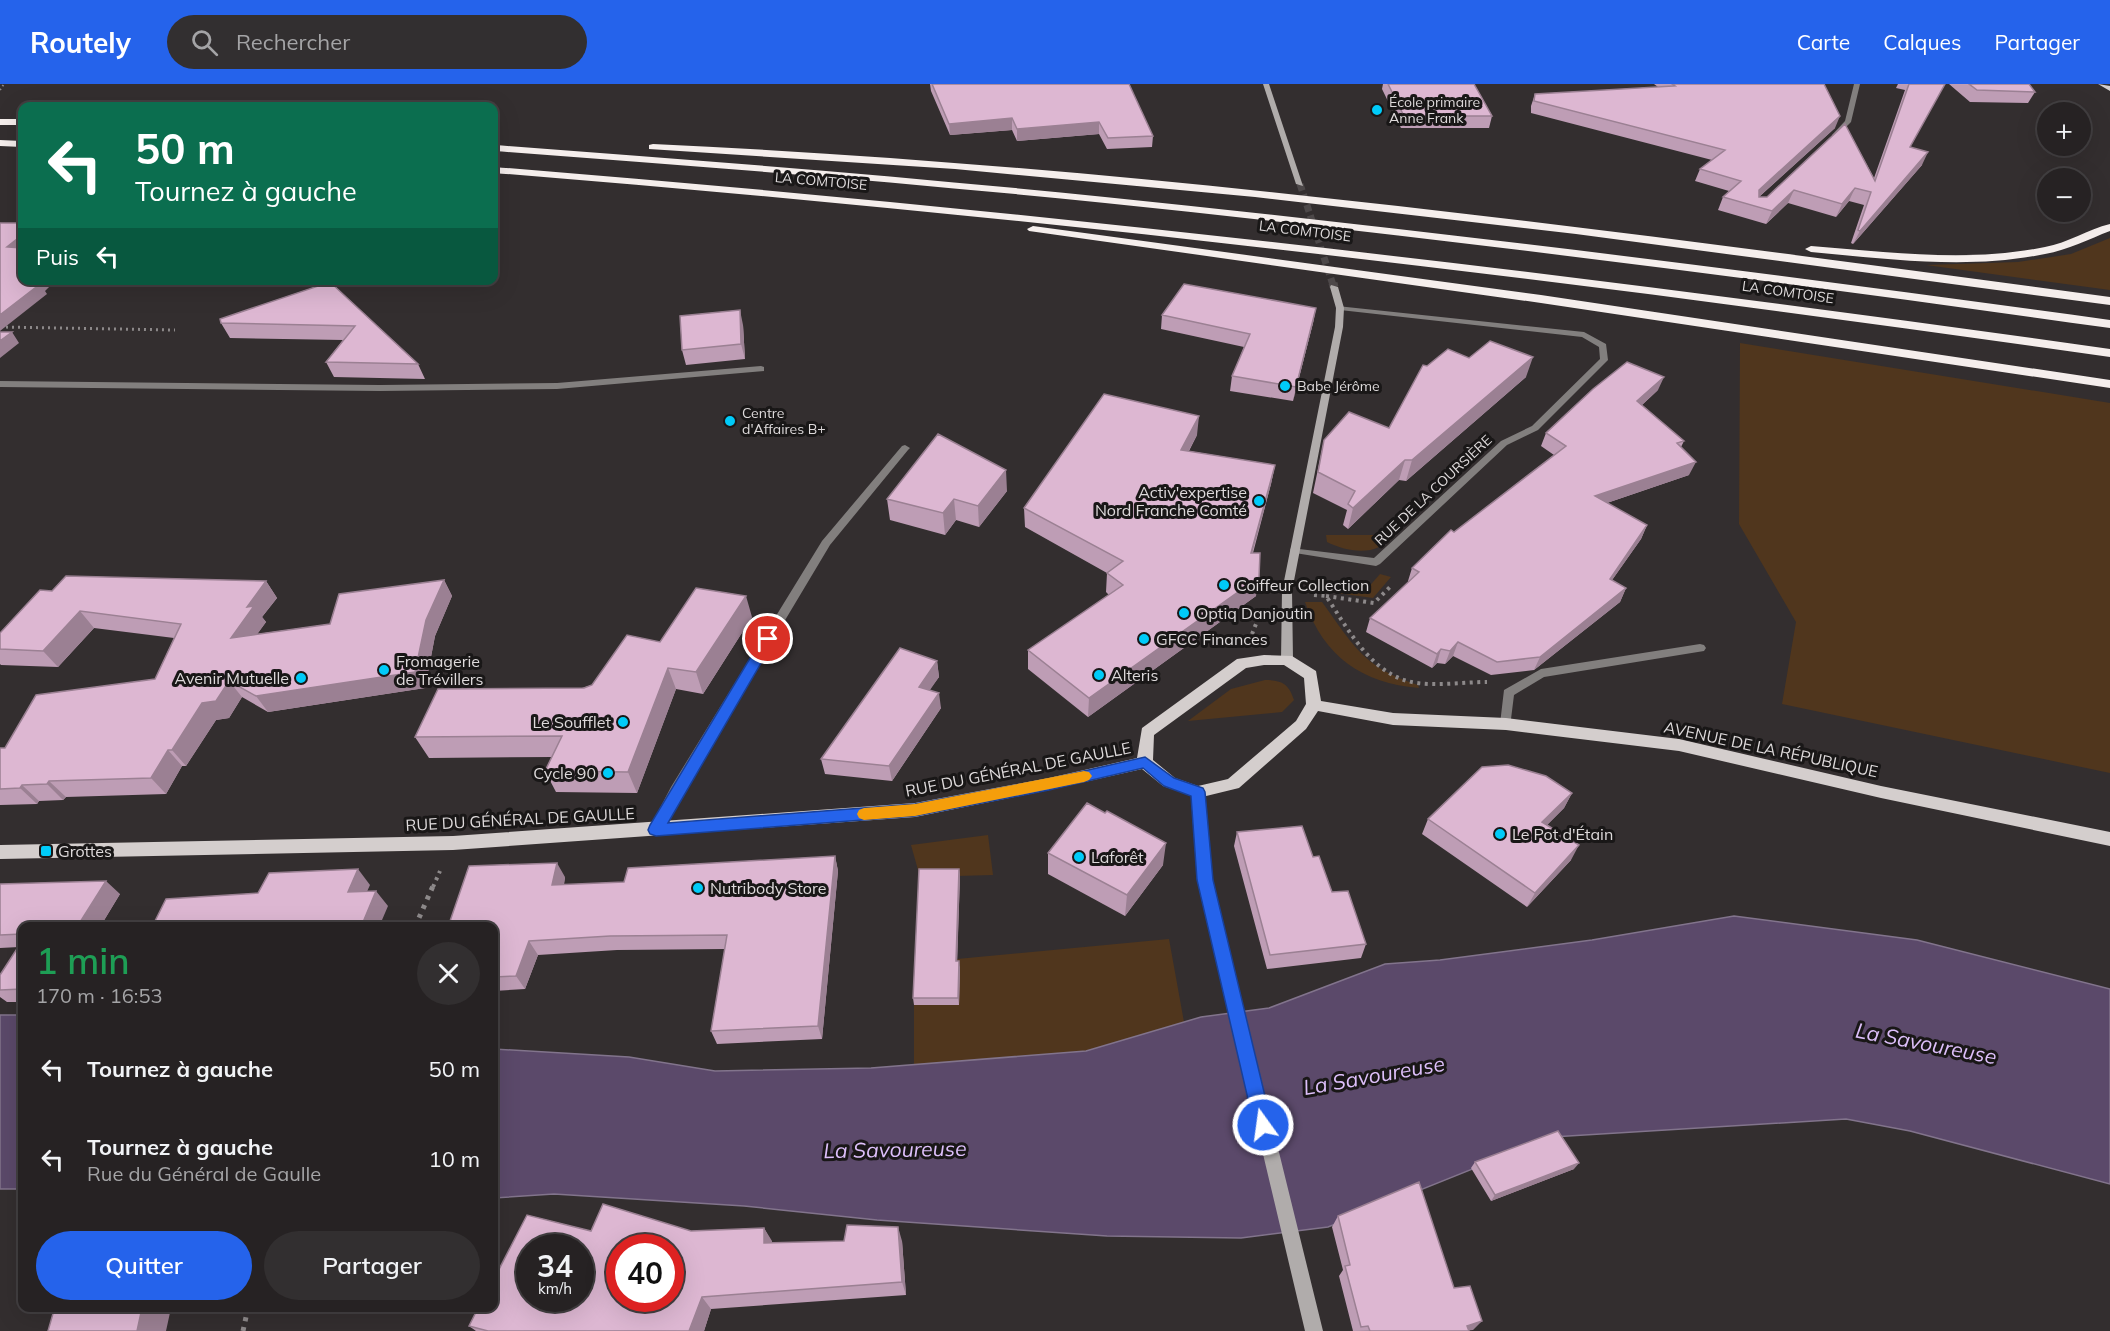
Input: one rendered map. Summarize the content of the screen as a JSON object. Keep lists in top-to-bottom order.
{
  "streets": {
    "highway": ["LA COMTOISE"],
    "main road": ["AVENUE DE LA RÉPUBLIQUE", "RUE DU GÉNÉRAL DE GAULLE"],
    "street": ["RUE DE LA COURSIÈRE"]
  },
  "water": ["La Savoureuse"],
  "places": {
    "other": [
      "École primaire Anne Frank",
      "Babe Jérôme",
      "Centre d'Affaires B+",
      "Activ'expertise Nord Franche Comté",
      "Coiffeur Collection",
      "Optiq Danjoutin",
      "GFCC Finances",
      "Fromagerie de Trévillers",
      "Alteris",
      "Avenir Mutuelle",
      "Le Soufflet",
      "Cycle 90",
      "Le Pot d'Étain",
      "Laforêt",
      "Nutribody Store"
    ],
    "transit": ["Grottes"]
  },
  "page": {
    "header": "Routely",
    "search": "Rechercher",
    "nav": ["Carte", "Calques", "Partager"],
    "map_buttons": ["+", "−"],
    "turn": ["50 m", "Tournez à gauche"],
    "then": "Puis",
    "heading": ["1 min", "170 m · 16:53"],
    "list": [
      {
        "name": "Tournez à gauche",
        "value": "50 m"
      },
      {
        "name": "Tournez à gauche",
        "note": "Rue du Général de Gaulle",
        "value": "10 m"
      }
    ],
    "buttons": ["Quitter", "Partager"],
    "speed": "34 km/h",
    "limit": "40"
  }
}
